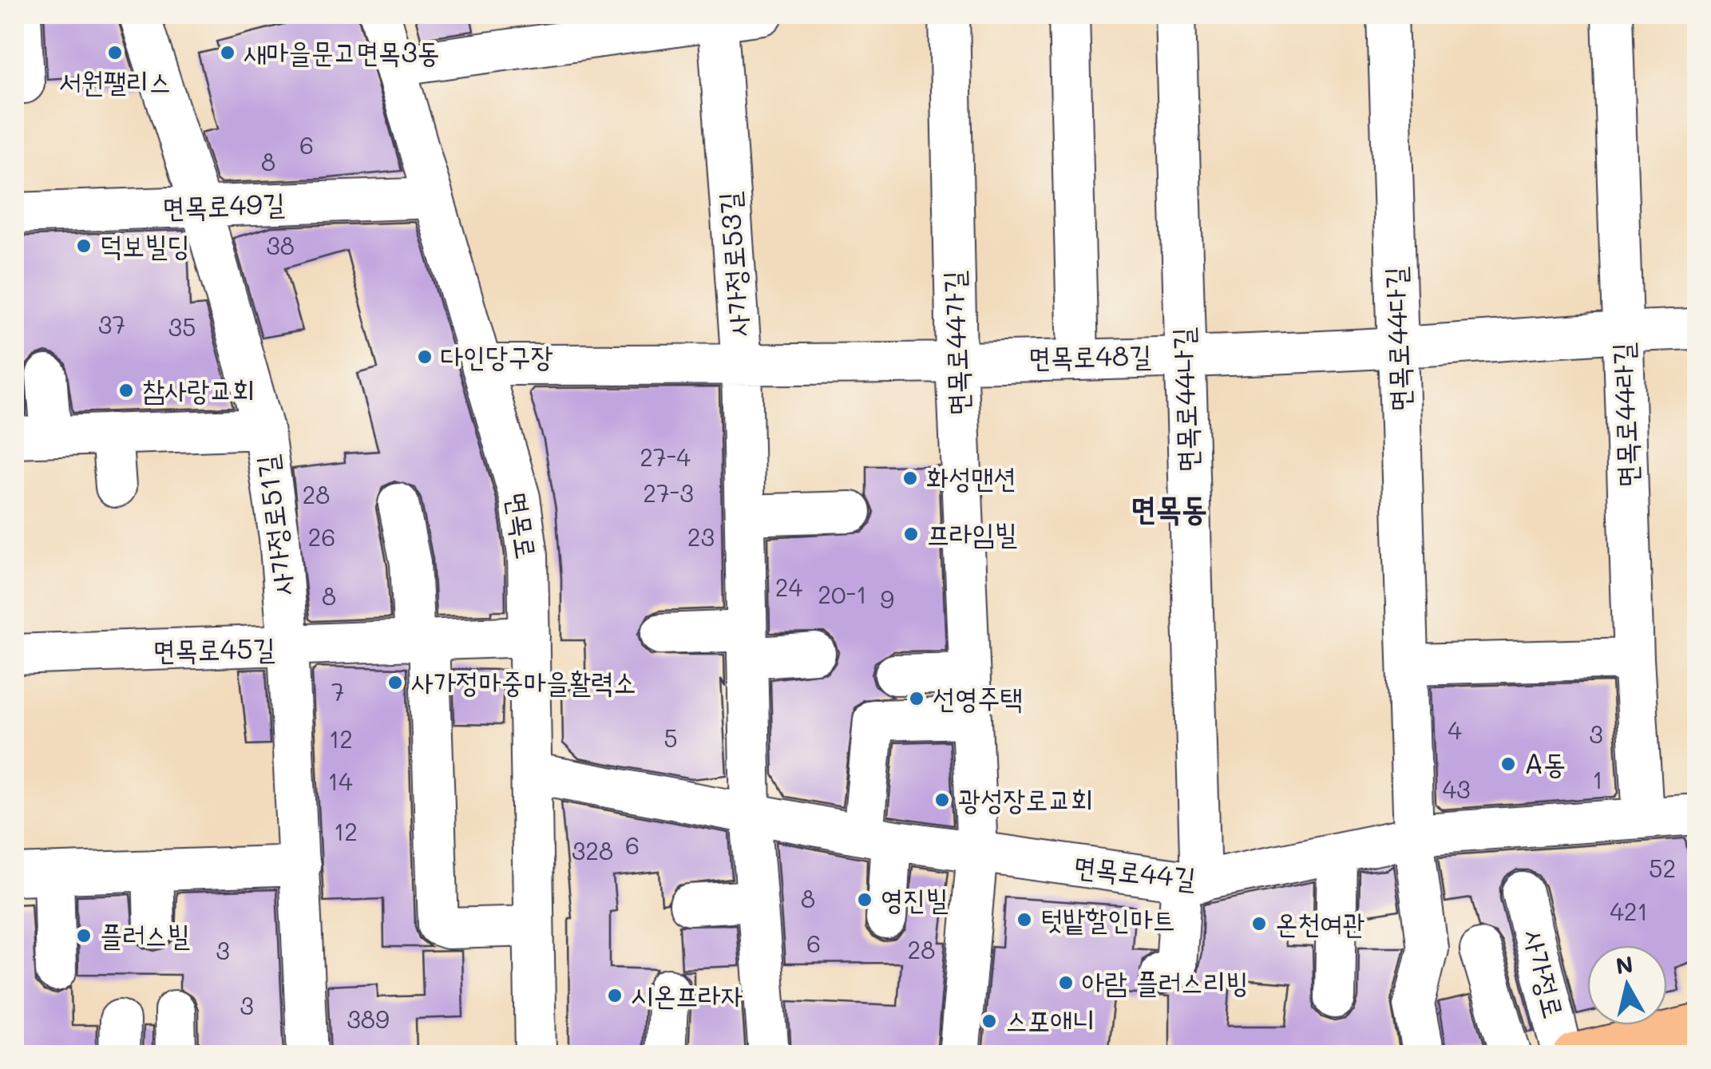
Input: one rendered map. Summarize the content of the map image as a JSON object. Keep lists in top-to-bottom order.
{
  "streets": {
    "street": [
      "면목로49길",
      "사가정로53길",
      "면목로44다길",
      "면목로44가길",
      "면목로48길",
      "면목로44나길",
      "면목로44라길",
      "사가정로51길",
      "면목로",
      "면목로45길",
      "면목로44길",
      "사가정로"
    ]
  },
  "crossings": [
    ["면목로49길", "사가정로51길"],
    ["면목로49길", "면목로"],
    ["사가정로53길", "면목로48길"],
    ["사가정로53길", "면목로44길"],
    ["면목로44다길", "면목로48길"],
    ["면목로44다길", "면목로44길"],
    ["면목로44가길", "면목로48길"],
    ["면목로44가길", "면목로44길"],
    ["면목로48길", "면목로44나길"],
    ["면목로48길", "면목로44라길"],
    ["면목로48길", "면목로"],
    ["면목로44나길", "면목로44길"],
    ["면목로44라길", "면목로44길"],
    ["사가정로51길", "면목로45길"],
    ["면목로", "면목로45길"],
    ["면목로", "면목로44길"]
  ],
  "districts": ["면목동"],
  "places": [
    "서원팰리스",
    "새마을문고면목3동",
    "덕보빌딩",
    "다인당구장",
    "참사랑교회",
    "화성맨션",
    "프라임빌",
    "사가정마중마을활력소",
    "선영주택",
    "A동",
    "광성장로교회",
    "영진빌",
    "텃밭할인마트",
    "온천여관",
    "플러스빌",
    "아람 플러스리빙",
    "시온프라자",
    "스포애니"
  ],
  "house_numbers": [
    "6",
    "8",
    "38",
    "37",
    "35",
    "27-4",
    "27-3",
    "28",
    "26",
    "23",
    "24",
    "20-1",
    "8",
    "9",
    "7",
    "4",
    "3",
    "5",
    "12",
    "1",
    "14",
    "43",
    "12",
    "6",
    "328",
    "52",
    "8",
    "421",
    "6",
    "28",
    "3",
    "3",
    "389"
  ],
  "north": "top"
}
